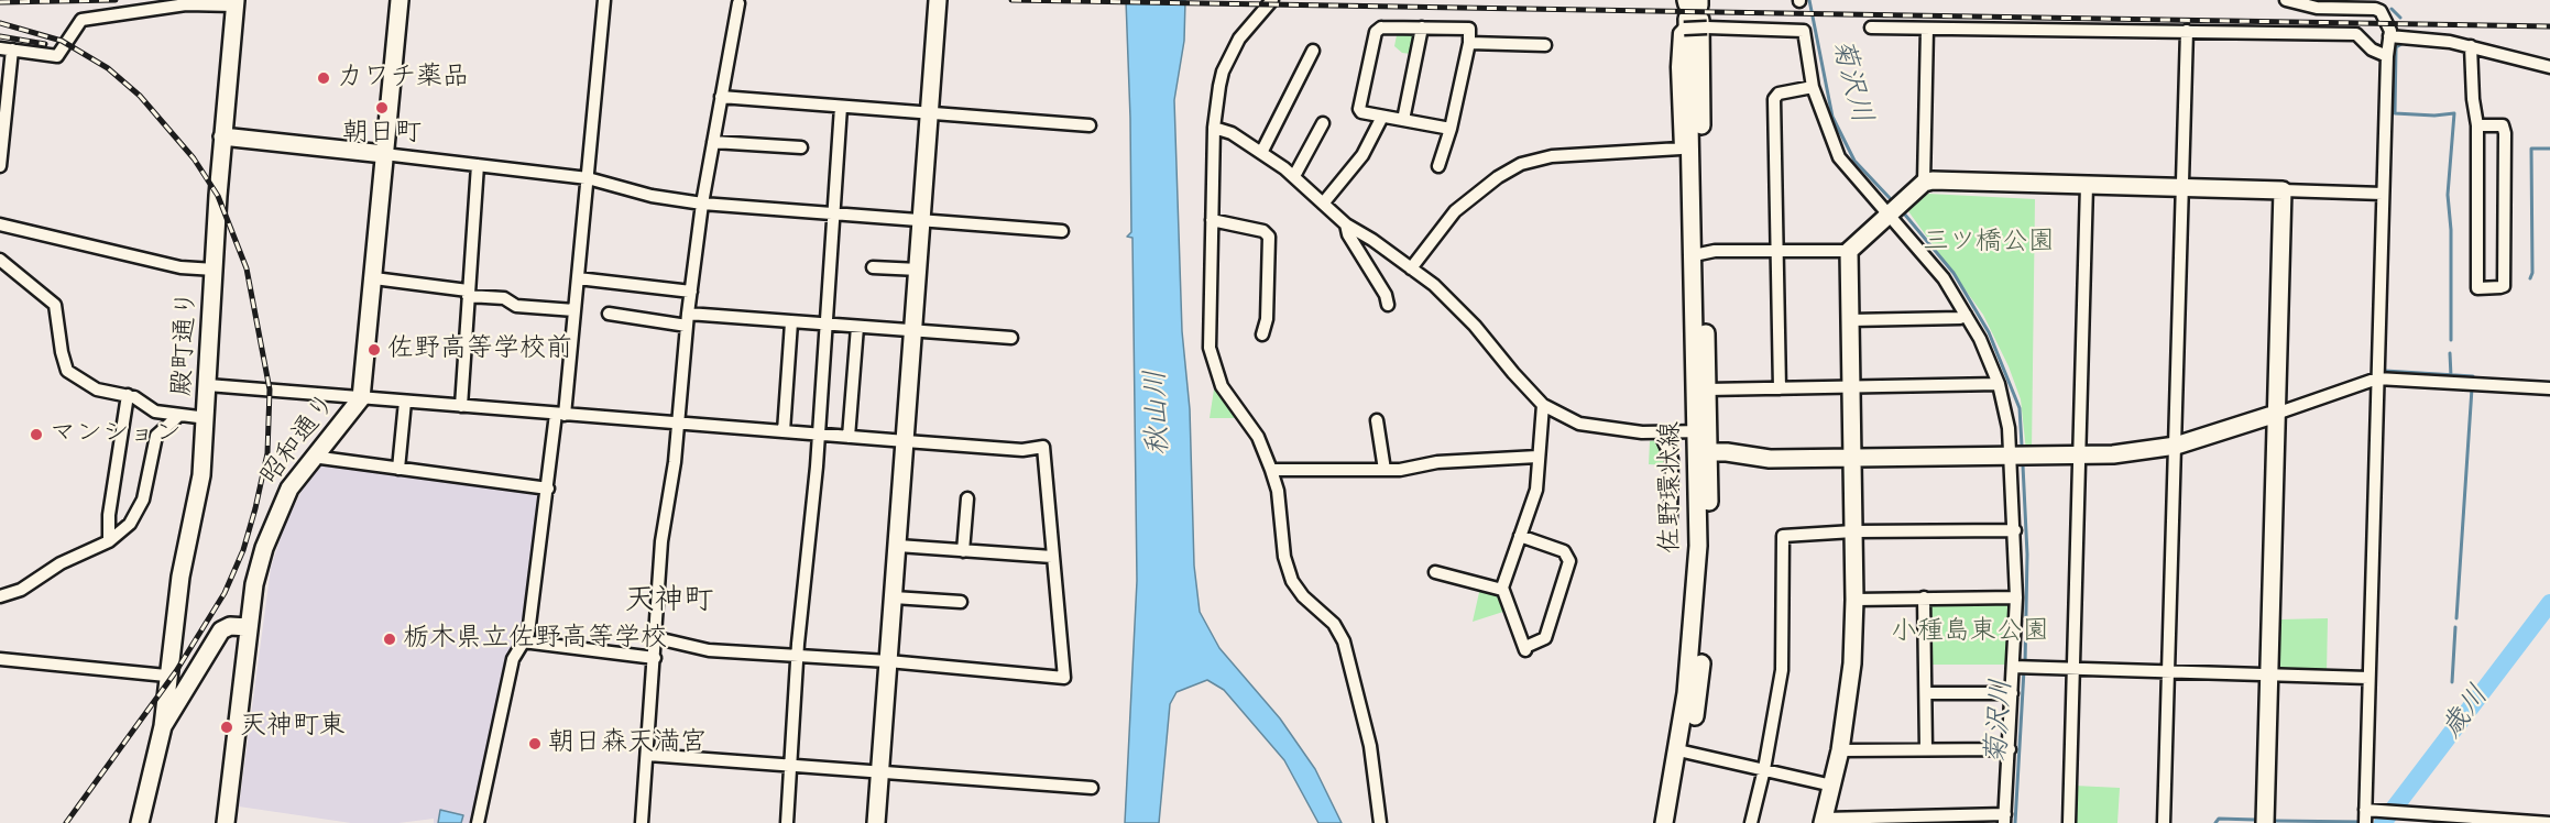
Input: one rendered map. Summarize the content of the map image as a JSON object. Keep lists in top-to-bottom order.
{
  "streets": {
    "street": ["殿町通り", "昭和通り", "佐野環状線"]
  },
  "districts": ["天神町"],
  "water": ["菊沢川", "秋山川", "歳川"],
  "parks": ["三ツ橋公園", "小種島東公園"],
  "places": [
    "カワチ薬品",
    "朝日町",
    "佐野高等学校前",
    "マンション",
    "栃木県立佐野高等学校",
    "天神町東",
    "朝日森天満宮"
  ]
}
